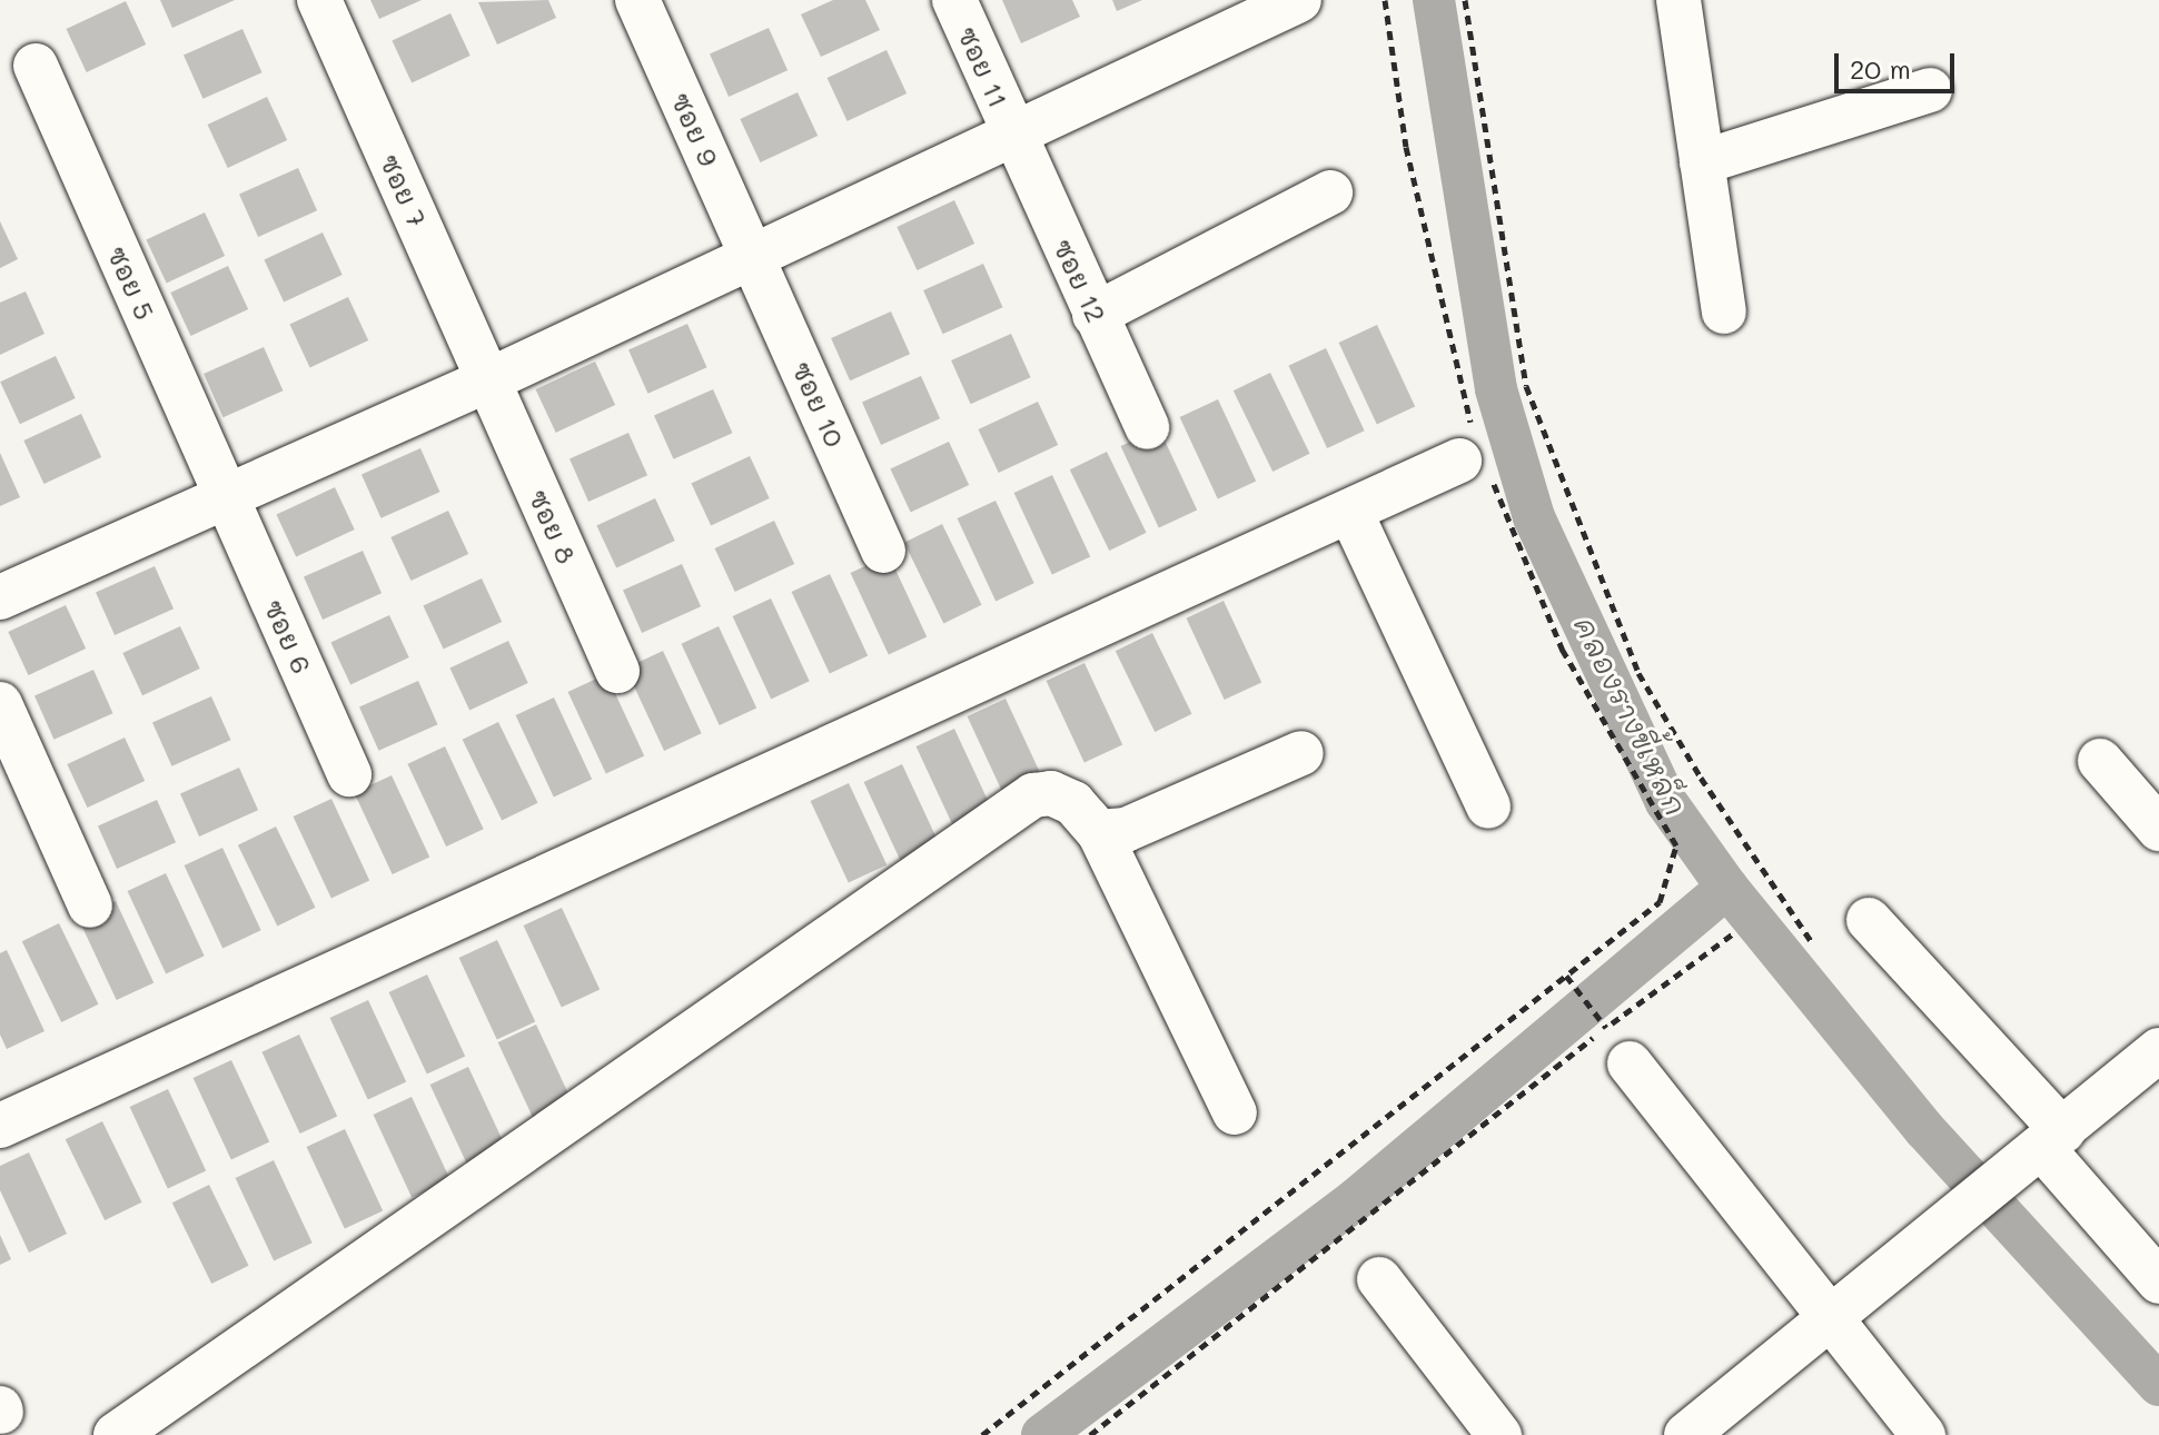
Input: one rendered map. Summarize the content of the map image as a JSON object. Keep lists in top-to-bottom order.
{
  "streets": {
    "street": [
      "ซอย 11",
      "ซอย 9",
      "ซอย 7",
      "ซอย 12",
      "ซอย 5",
      "ซอย 10",
      "ซอย 8",
      "ซอย 6"
    ]
  },
  "crossings": [
    ["ซอย 11", "ซอย 12"],
    ["ซอย 9", "ซอย 10"],
    ["ซอย 7", "ซอย 8"],
    ["ซอย 5", "ซอย 6"]
  ],
  "water": ["คลองรางขี้เหล็ก"],
  "scale_bar": "20 m"
}
